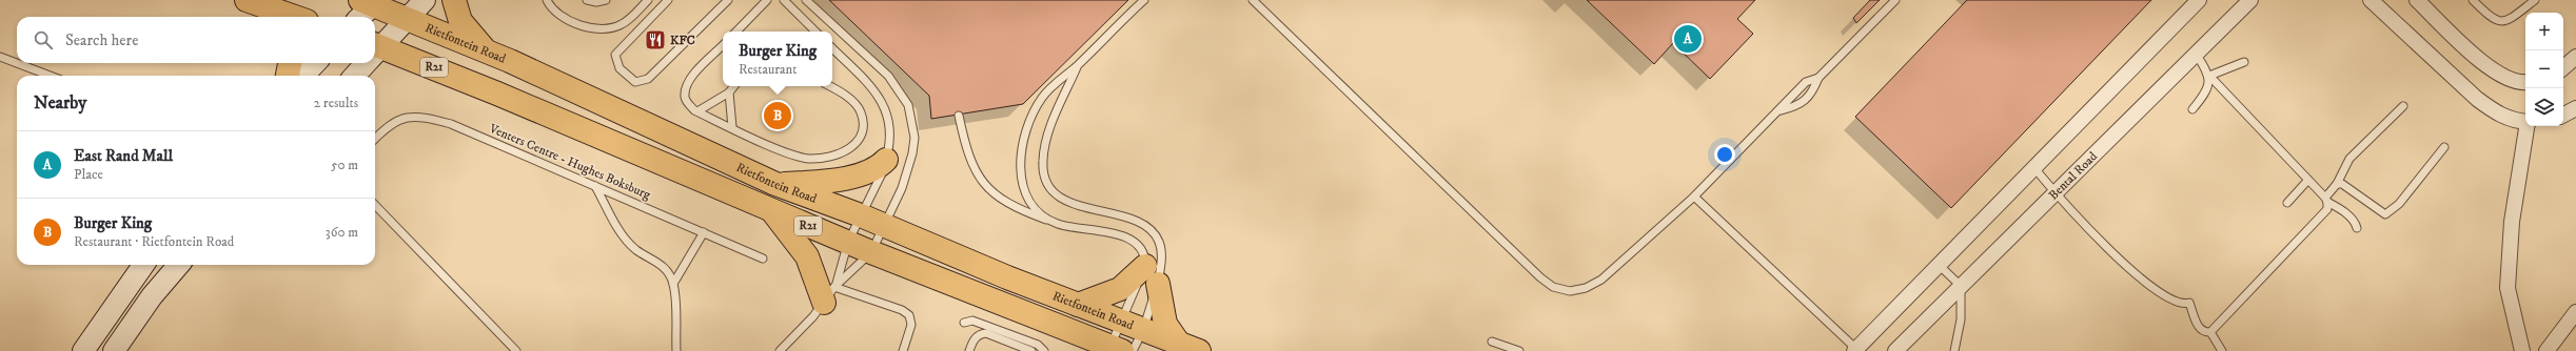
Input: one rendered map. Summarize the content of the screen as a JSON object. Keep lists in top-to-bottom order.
{
  "streets": {
    "main road": ["Rietfontein Road", "R21"],
    "street": ["Bental Road"],
    "lane": ["Venters Centre - Hughes Boksburg"]
  },
  "places": {
    "restaurant": ["KFC"]
  },
  "page": {
    "map_buttons": ["+", "−"],
    "search": "Search here",
    "pins": ["A", "B"],
    "popup": ["Burger King", "Restaurant"],
    "heading": ["Nearby", "2 results"],
    "list": [
      {
        "mark": "A",
        "name": "East Rand Mall",
        "note": "Place",
        "value": "50 m"
      },
      {
        "mark": "B",
        "name": "Burger King",
        "note": "Restaurant · Rietfontein Road",
        "value": "360 m"
      }
    ]
  }
}
